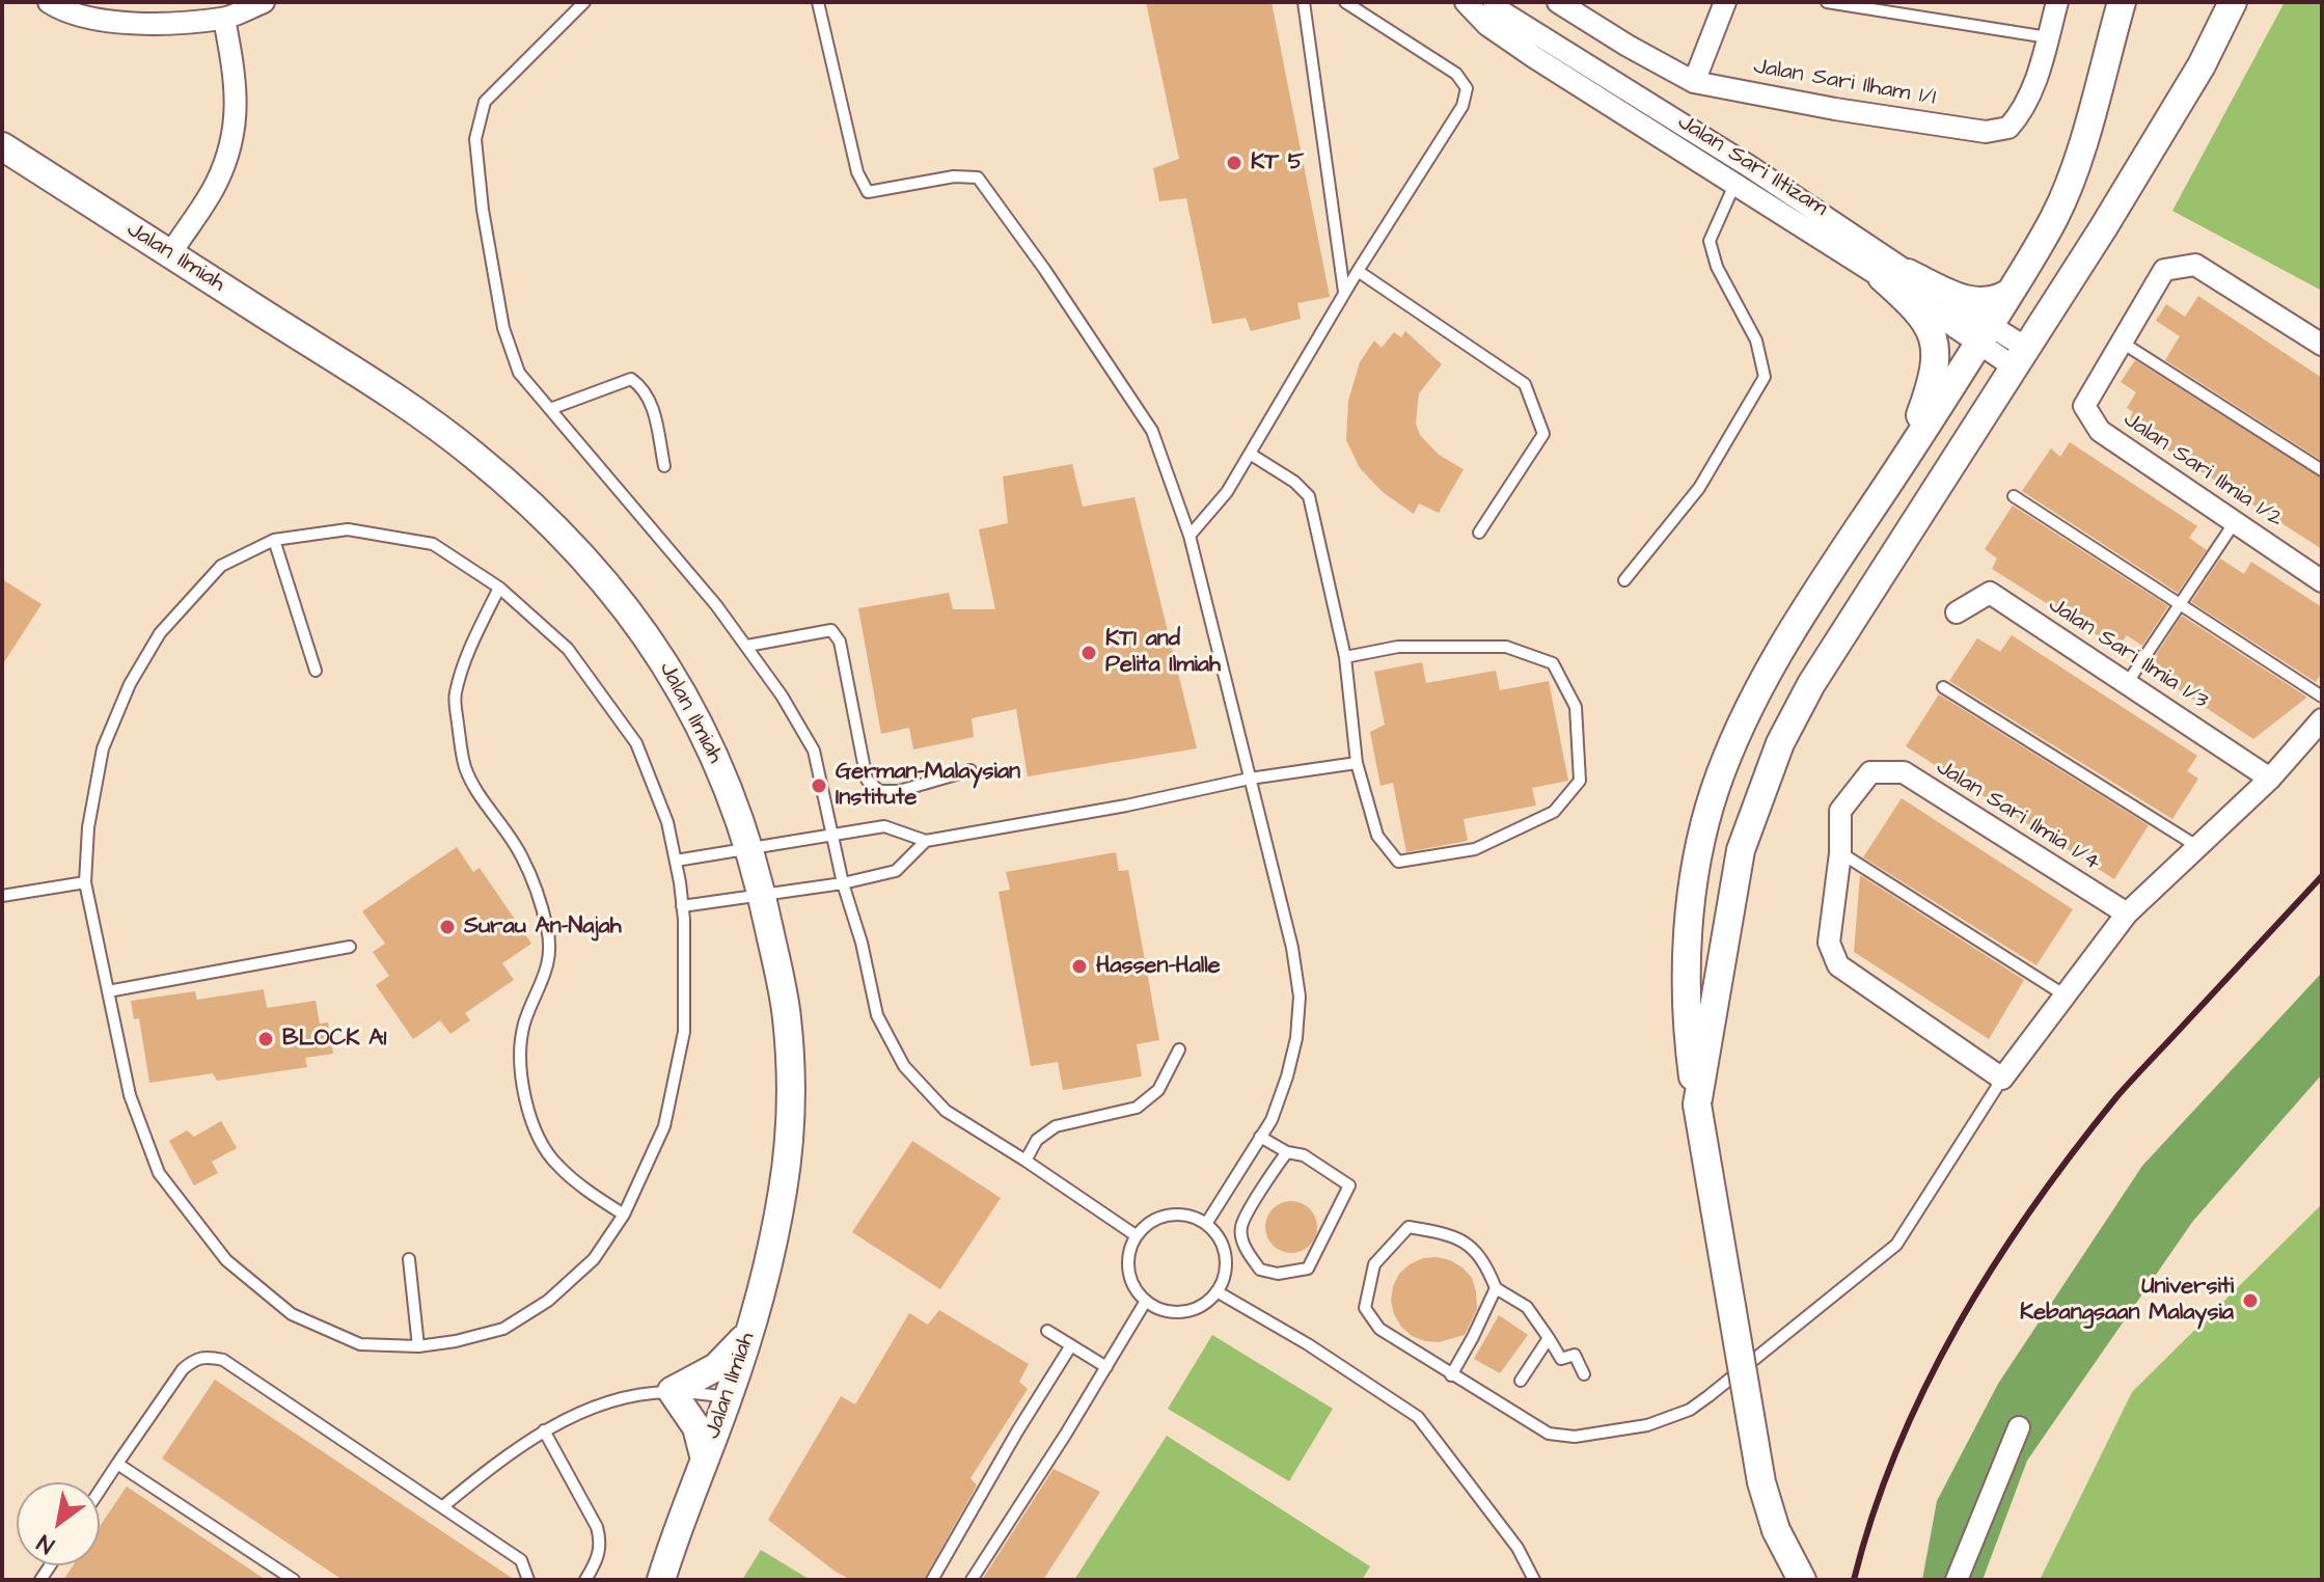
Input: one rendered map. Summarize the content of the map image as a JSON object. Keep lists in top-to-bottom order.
{
  "streets": {
    "street": [
      "Jalan Sari Ilham 1/1",
      "Jalan Sari Iltizam",
      "Jalan Ilmiah",
      "Jalan Sari Ilmia 1/2",
      "Jalan Sari Ilmia 1/3",
      "Jalan Sari Ilmia 1/4"
    ]
  },
  "places": [
    "KT 5",
    "KT1 and Pelita Ilmiah",
    "German-Malaysian Institute",
    "Surau An-Najah",
    "Hassen-Halle",
    "BLOCK A1",
    "Universiti Kebangsaan Malaysia"
  ],
  "north": "bottom left"
}
